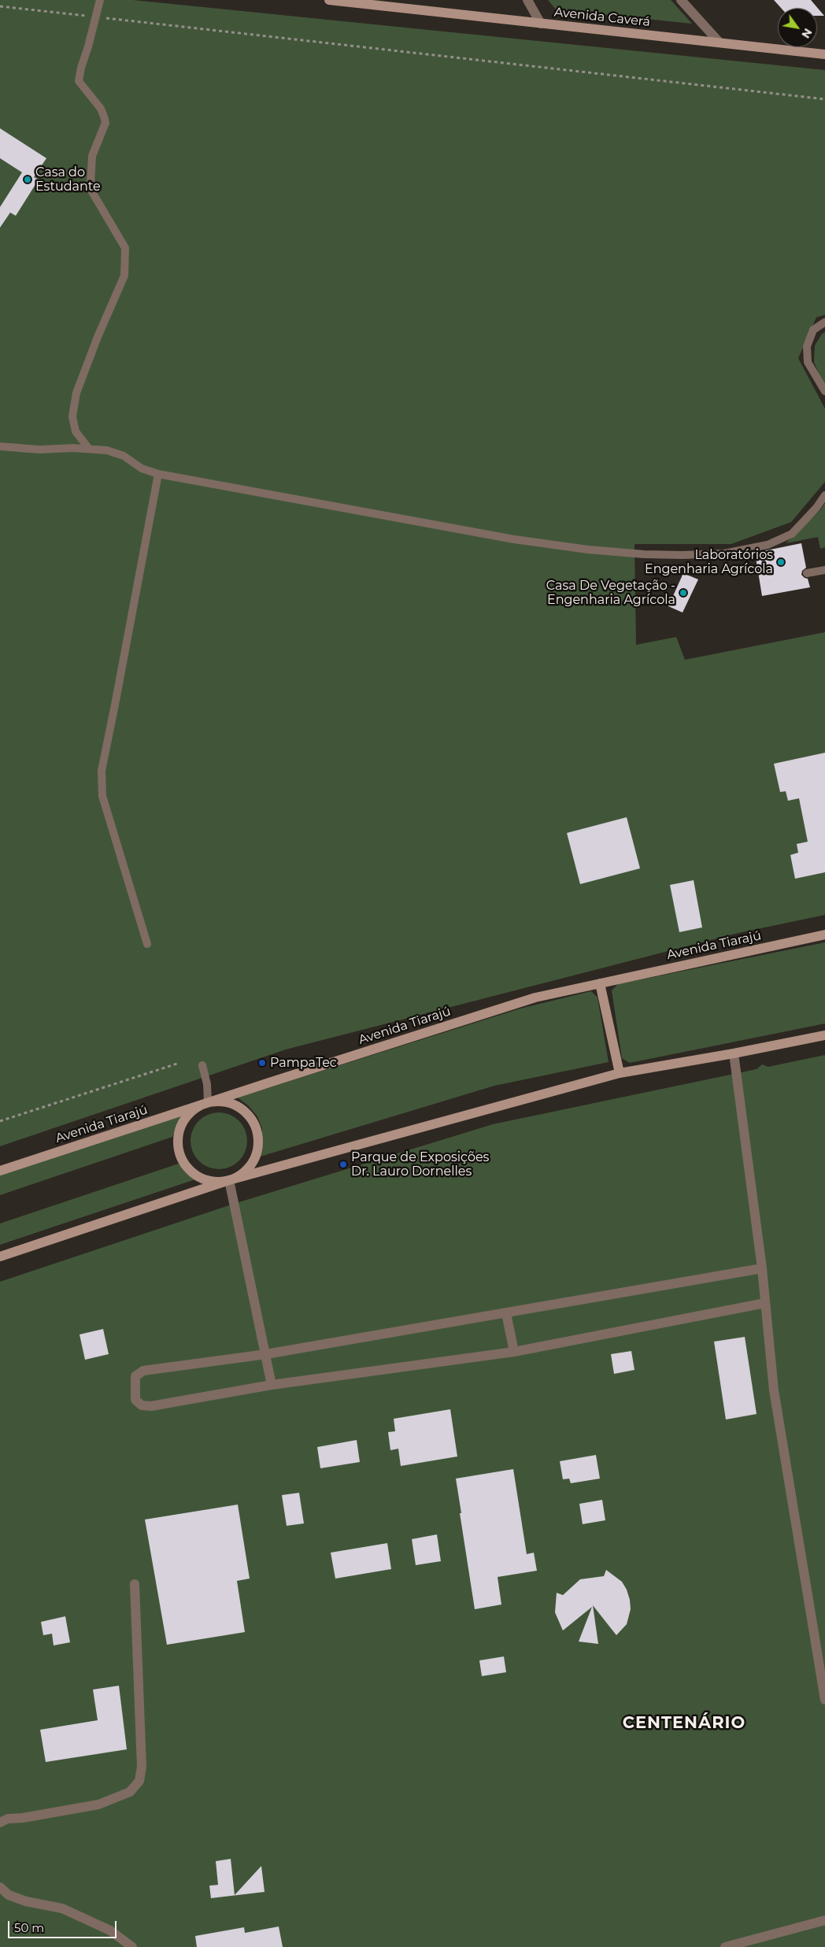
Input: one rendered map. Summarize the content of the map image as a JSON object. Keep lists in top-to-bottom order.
{
  "streets": {
    "main road": ["Avenida Caverá", "Avenida Tiarajú"]
  },
  "districts": ["CENTENÁRIO"],
  "places": [
    "Casa do Estudante",
    "Laboratórios Engenharia Agrícola",
    "Casa De Vegetação - Engenharia Agrícola",
    "PampaTec",
    "Parque de Exposições Dr. Lauro Dornelles"
  ],
  "scale_bar": "50 m",
  "north": "bottom right"
}
